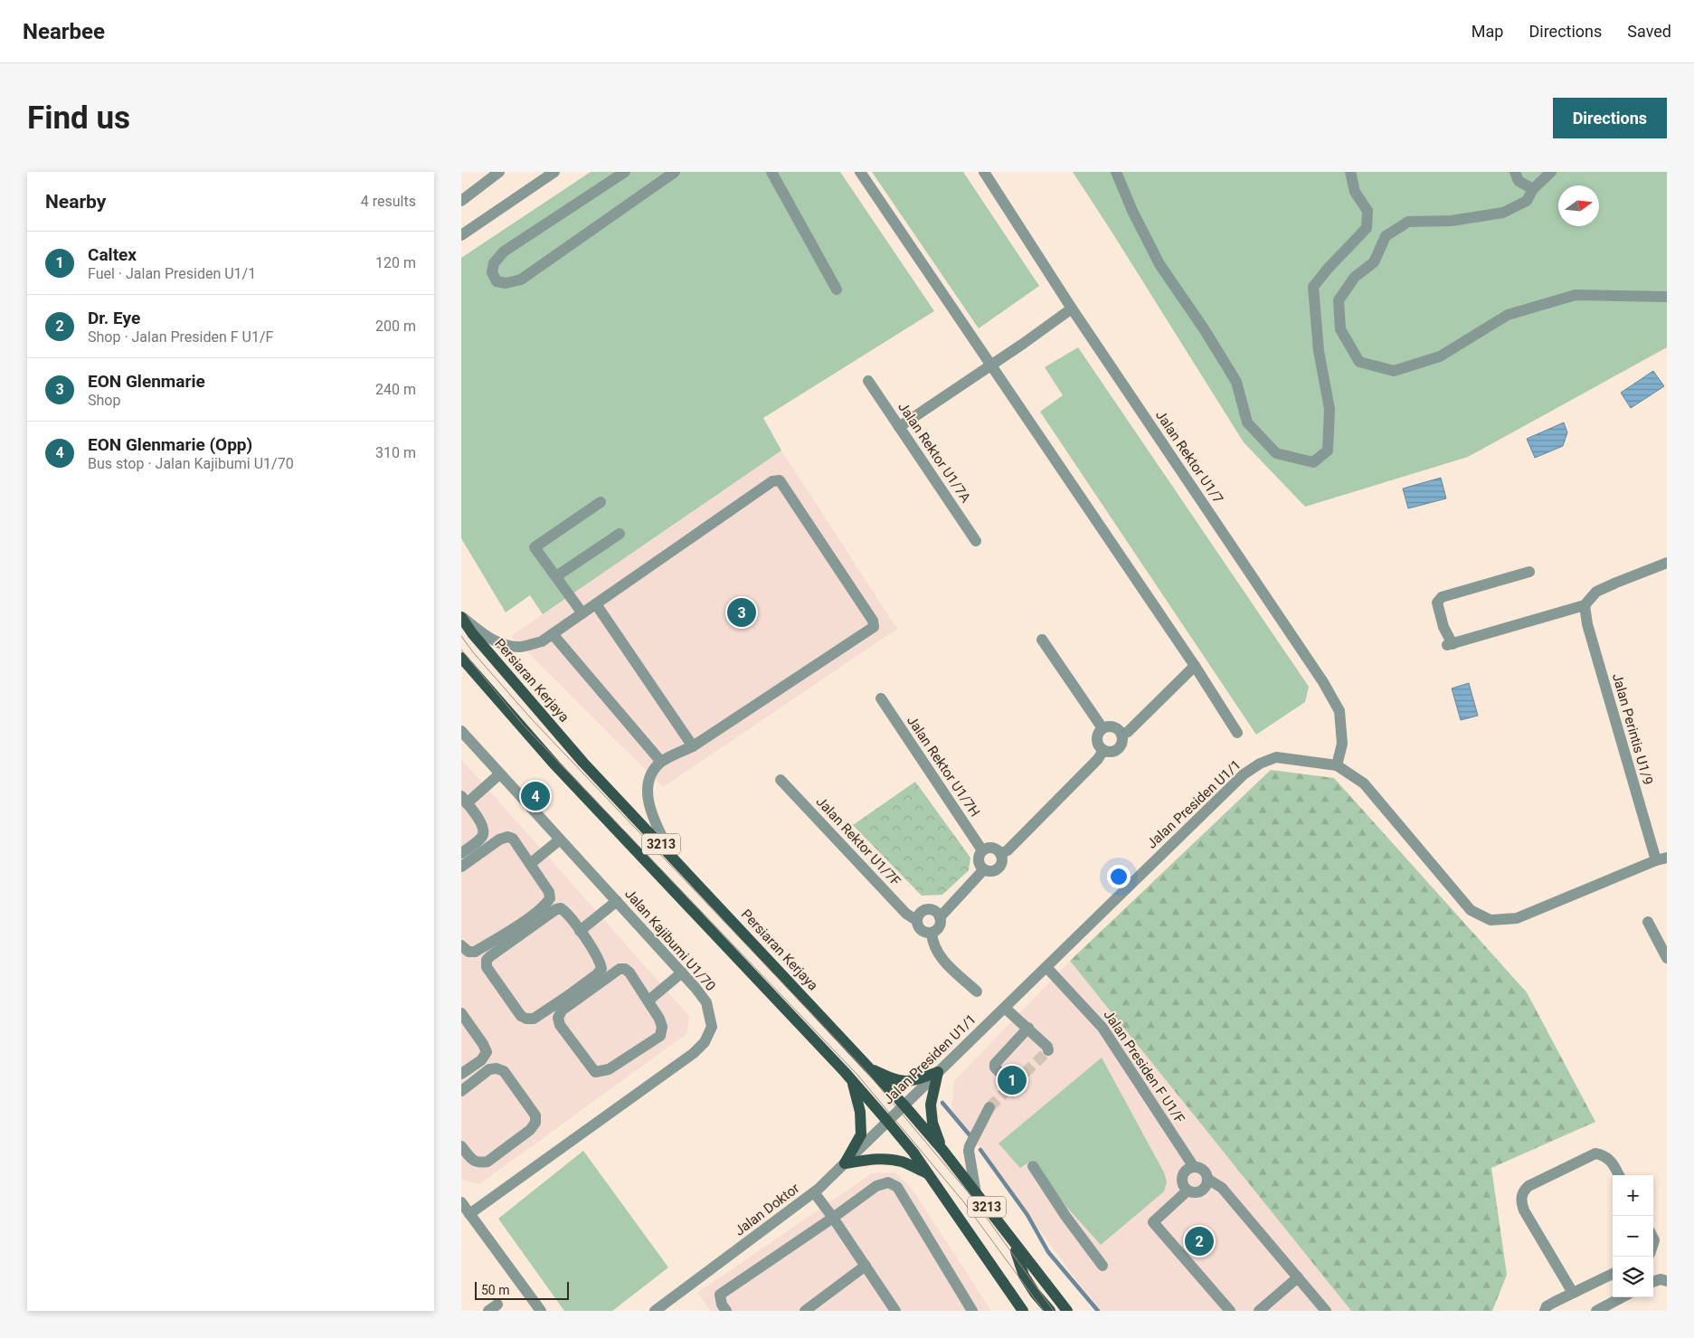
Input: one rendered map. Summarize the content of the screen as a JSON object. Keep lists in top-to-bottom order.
{
  "streets": {
    "main road": ["Persiaran Kerjaya", "3213"],
    "street": [
      "Jalan Rektor U1/7A",
      "Jalan Rektor U1/7",
      "Jalan Perintis U1/9",
      "Jalan Rektor U1/7H",
      "Jalan Presiden U1/1",
      "Jalan Rektor U1/7F",
      "Jalan Kajibumi U1/70",
      "Jalan Presiden F U1/F",
      "Jalan Doktor"
    ]
  },
  "crossings": [
    ["Jalan Rektor U1/7", "Jalan Presiden U1/1"],
    ["Persiaran Kerjaya", "Jalan Presiden U1/1"],
    ["Jalan Perintis U1/9", "Jalan Presiden U1/1"],
    ["Jalan Presiden U1/1", "3213"],
    ["Jalan Presiden U1/1", "Jalan Presiden F U1/F"],
    ["Jalan Presiden U1/1", "Jalan Doktor"],
    ["3213", "Jalan Doktor"]
  ],
  "scale_bar": "50 m",
  "north": "right",
  "page": {
    "header": "Nearbee",
    "nav": ["Map", "Directions", "Saved"],
    "buttons": "Directions",
    "title": "Find us",
    "heading": ["Nearby", "4 results"],
    "list": [
      {
        "mark": "1",
        "name": "Caltex",
        "note": "Fuel · Jalan Presiden U1/1",
        "value": "120 m"
      },
      {
        "mark": "2",
        "name": "Dr. Eye",
        "note": "Shop · Jalan Presiden F U1/F",
        "value": "200 m"
      },
      {
        "mark": "3",
        "name": "EON Glenmarie",
        "note": "Shop",
        "value": "240 m"
      },
      {
        "mark": "4",
        "name": "EON Glenmarie (Opp)",
        "note": "Bus stop · Jalan Kajibumi U1/70",
        "value": "310 m"
      }
    ],
    "pins": [
      "3",
      "4",
      "1",
      "2"
    ],
    "map_buttons": ["+", "−"],
    "scale": "50 m"
  }
}
